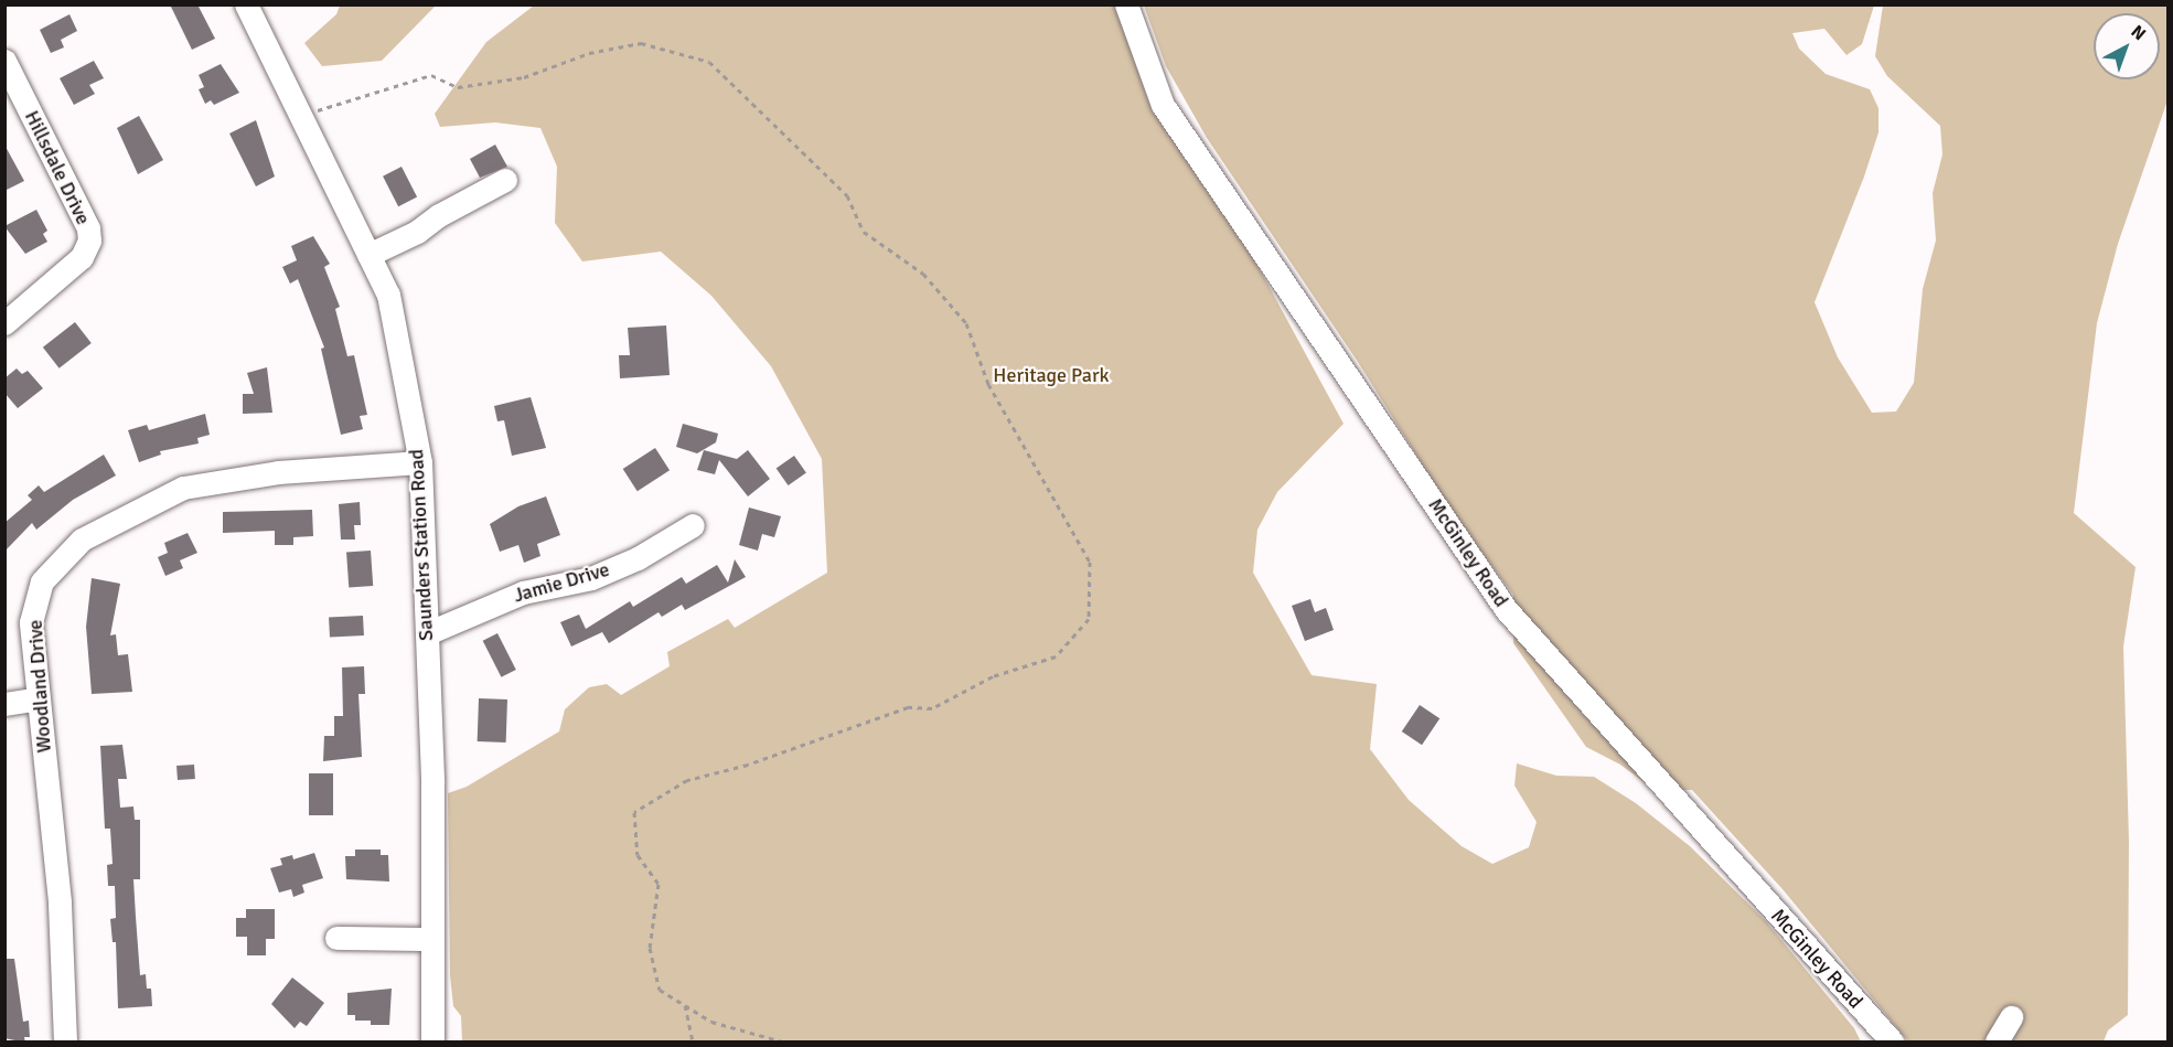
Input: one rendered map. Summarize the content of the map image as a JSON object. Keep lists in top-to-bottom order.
{
  "streets": {
    "street": [
      "Hillsdale Drive",
      "Saunders Station Road",
      "McGinley Road",
      "Jamie Drive",
      "Woodland Drive"
    ]
  },
  "crossings": [
    ["Saunders Station Road", "Jamie Drive"],
    ["Saunders Station Road", "Woodland Drive"]
  ],
  "parks": ["Heritage Park"],
  "north": "top right"
}
